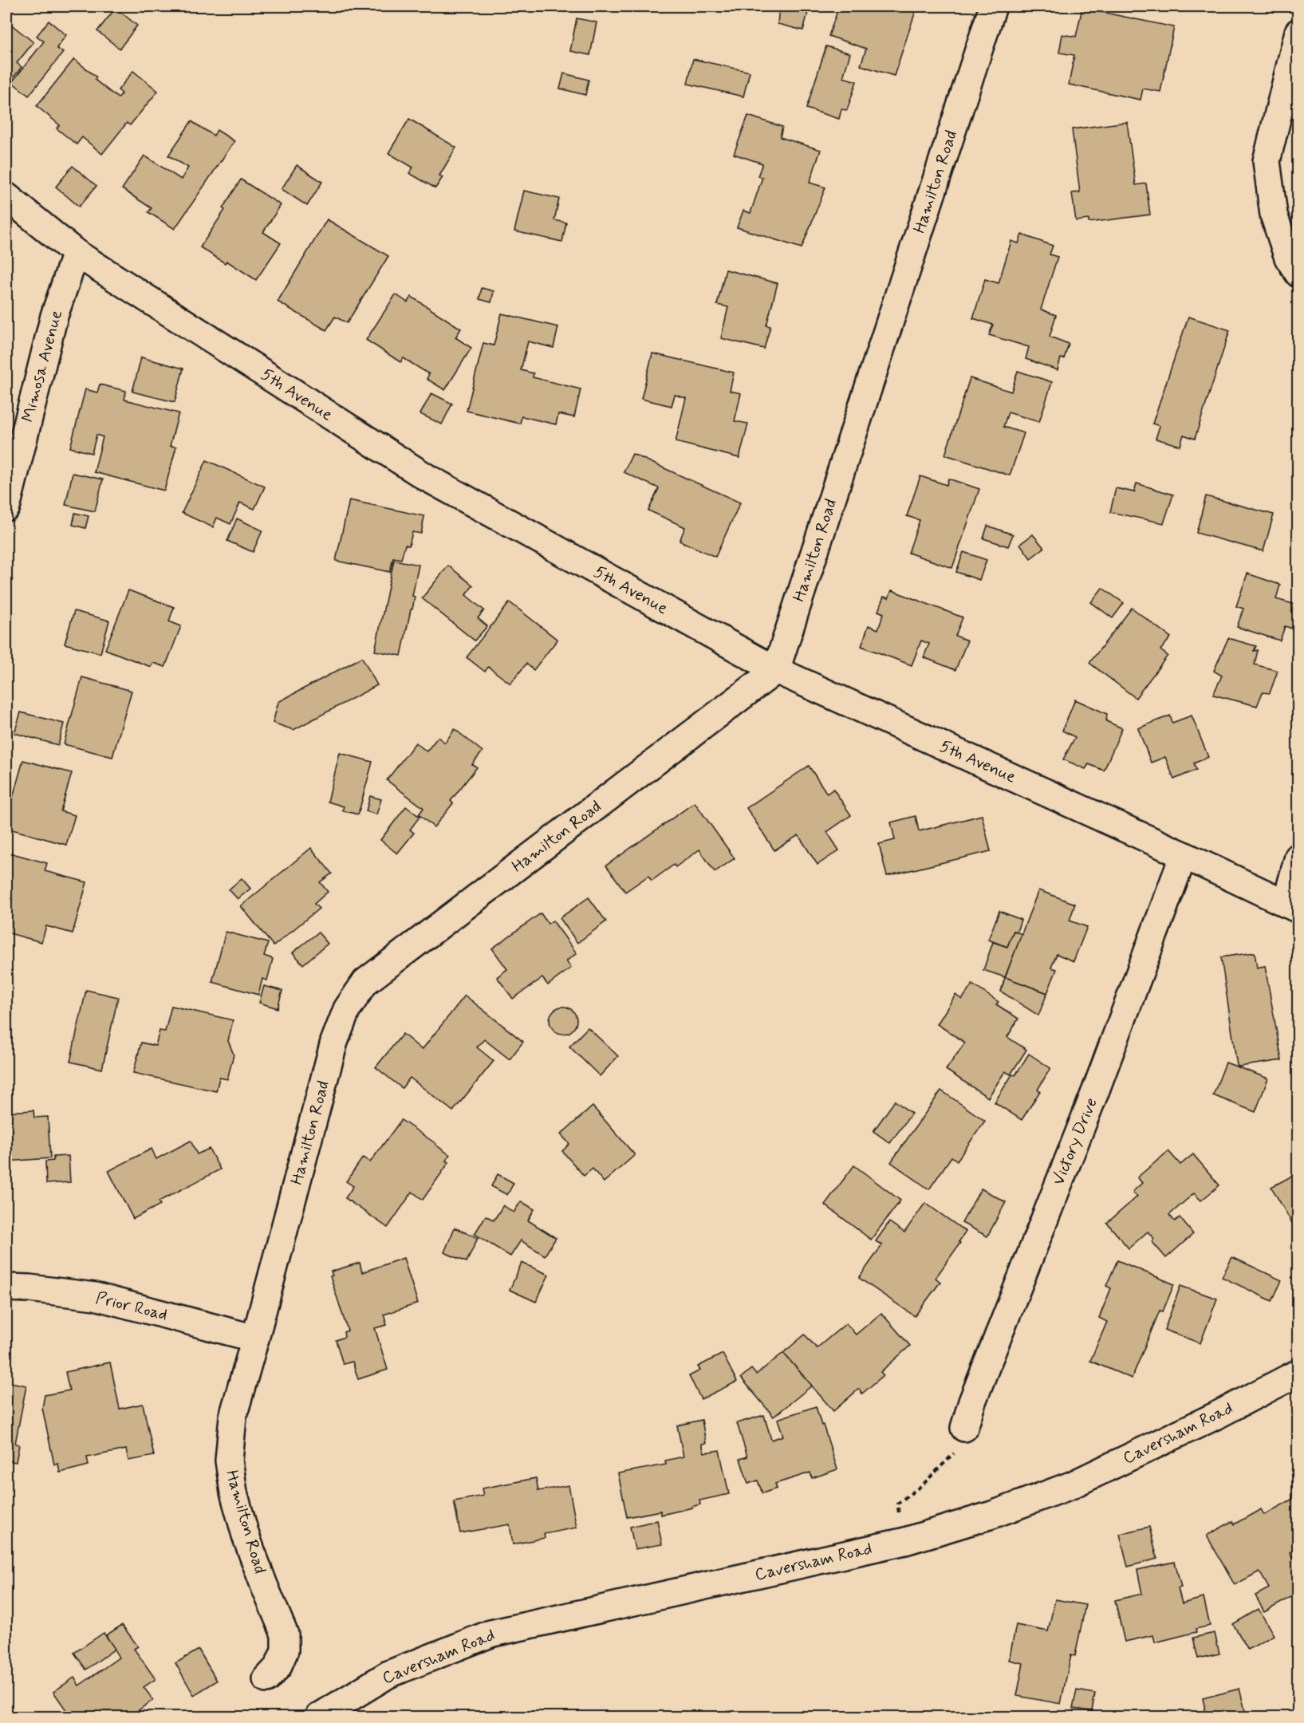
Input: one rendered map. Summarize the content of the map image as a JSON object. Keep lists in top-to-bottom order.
{
  "streets": {
    "street": [
      "Hamilton Road",
      "Mimosa Avenue",
      "5th Avenue",
      "Victory Drive",
      "Prior Road",
      "Caversham Road"
    ]
  },
  "crossings": [
    ["Hamilton Road", "5th Avenue"],
    ["Hamilton Road", "Prior Road"],
    ["Mimosa Avenue", "5th Avenue"],
    ["5th Avenue", "Victory Drive"]
  ]
}
